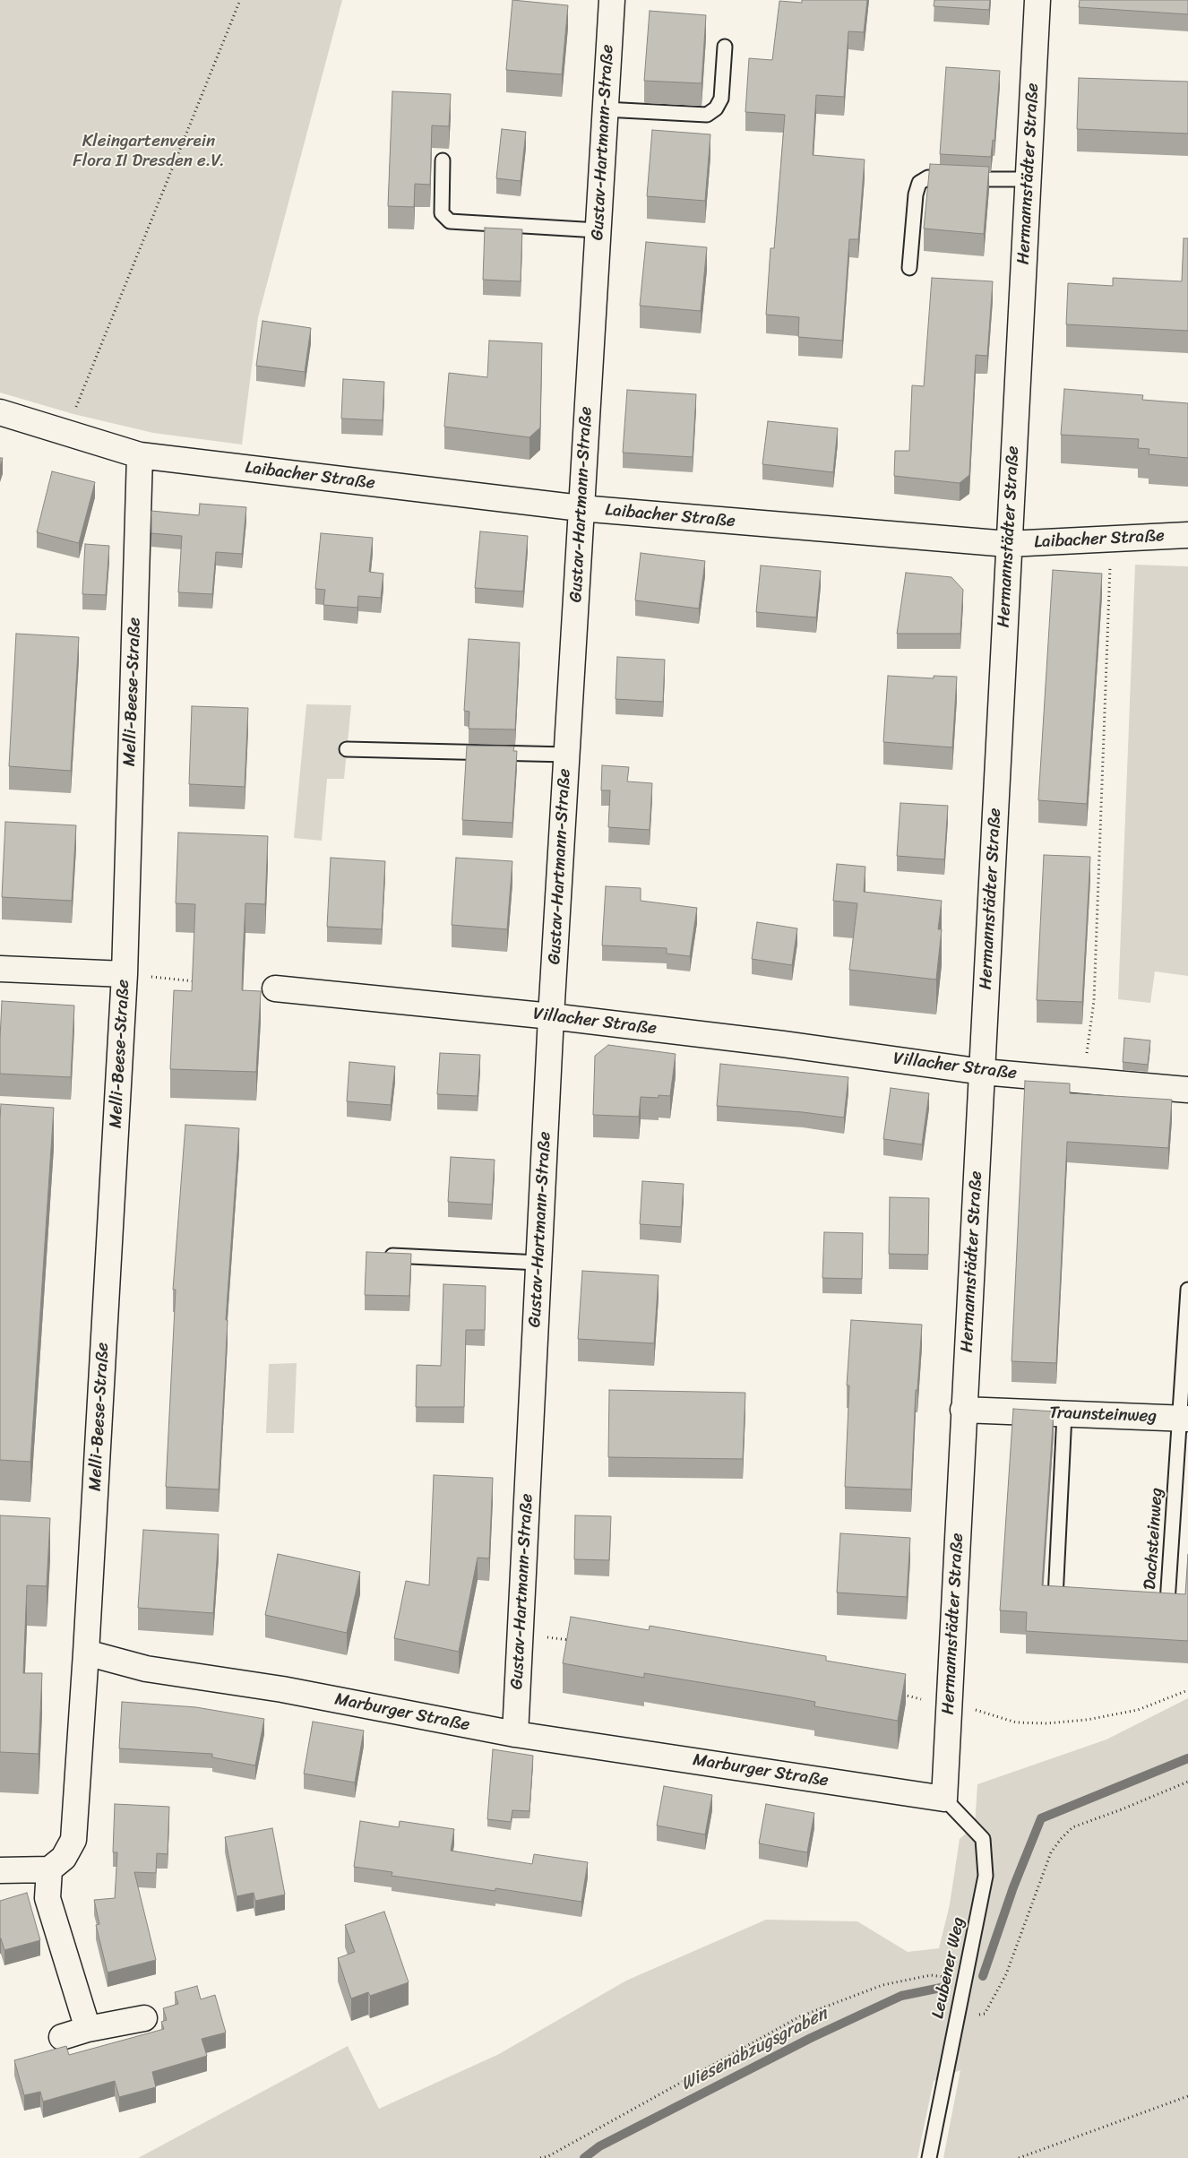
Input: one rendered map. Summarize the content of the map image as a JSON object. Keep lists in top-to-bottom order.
{
  "streets": {
    "street": [
      "Gustav-Hartmann-Straße",
      "Hermannstädter Straße",
      "Laibacher Straße",
      "Melli-Beese-Straße",
      "Villacher Straße",
      "Traunsteinweg",
      "Marburger Straße"
    ],
    "lane": ["Dachsteinweg", "Leubener Weg"]
  },
  "crossings": [
    ["Gustav-Hartmann-Straße", "Laibacher Straße"],
    ["Gustav-Hartmann-Straße", "Villacher Straße"],
    ["Gustav-Hartmann-Straße", "Marburger Straße"],
    ["Hermannstädter Straße", "Laibacher Straße"],
    ["Hermannstädter Straße", "Villacher Straße"],
    ["Hermannstädter Straße", "Traunsteinweg"],
    ["Hermannstädter Straße", "Marburger Straße"],
    ["Hermannstädter Straße", "Leubener Weg"],
    ["Laibacher Straße", "Melli-Beese-Straße"],
    ["Melli-Beese-Straße", "Marburger Straße"],
    ["Traunsteinweg", "Dachsteinweg"],
    ["Marburger Straße", "Leubener Weg"]
  ],
  "water": ["Wiesenabzugsgraben"],
  "parks": ["Kleingartenverein Flora II Dresden e.V."]
}
